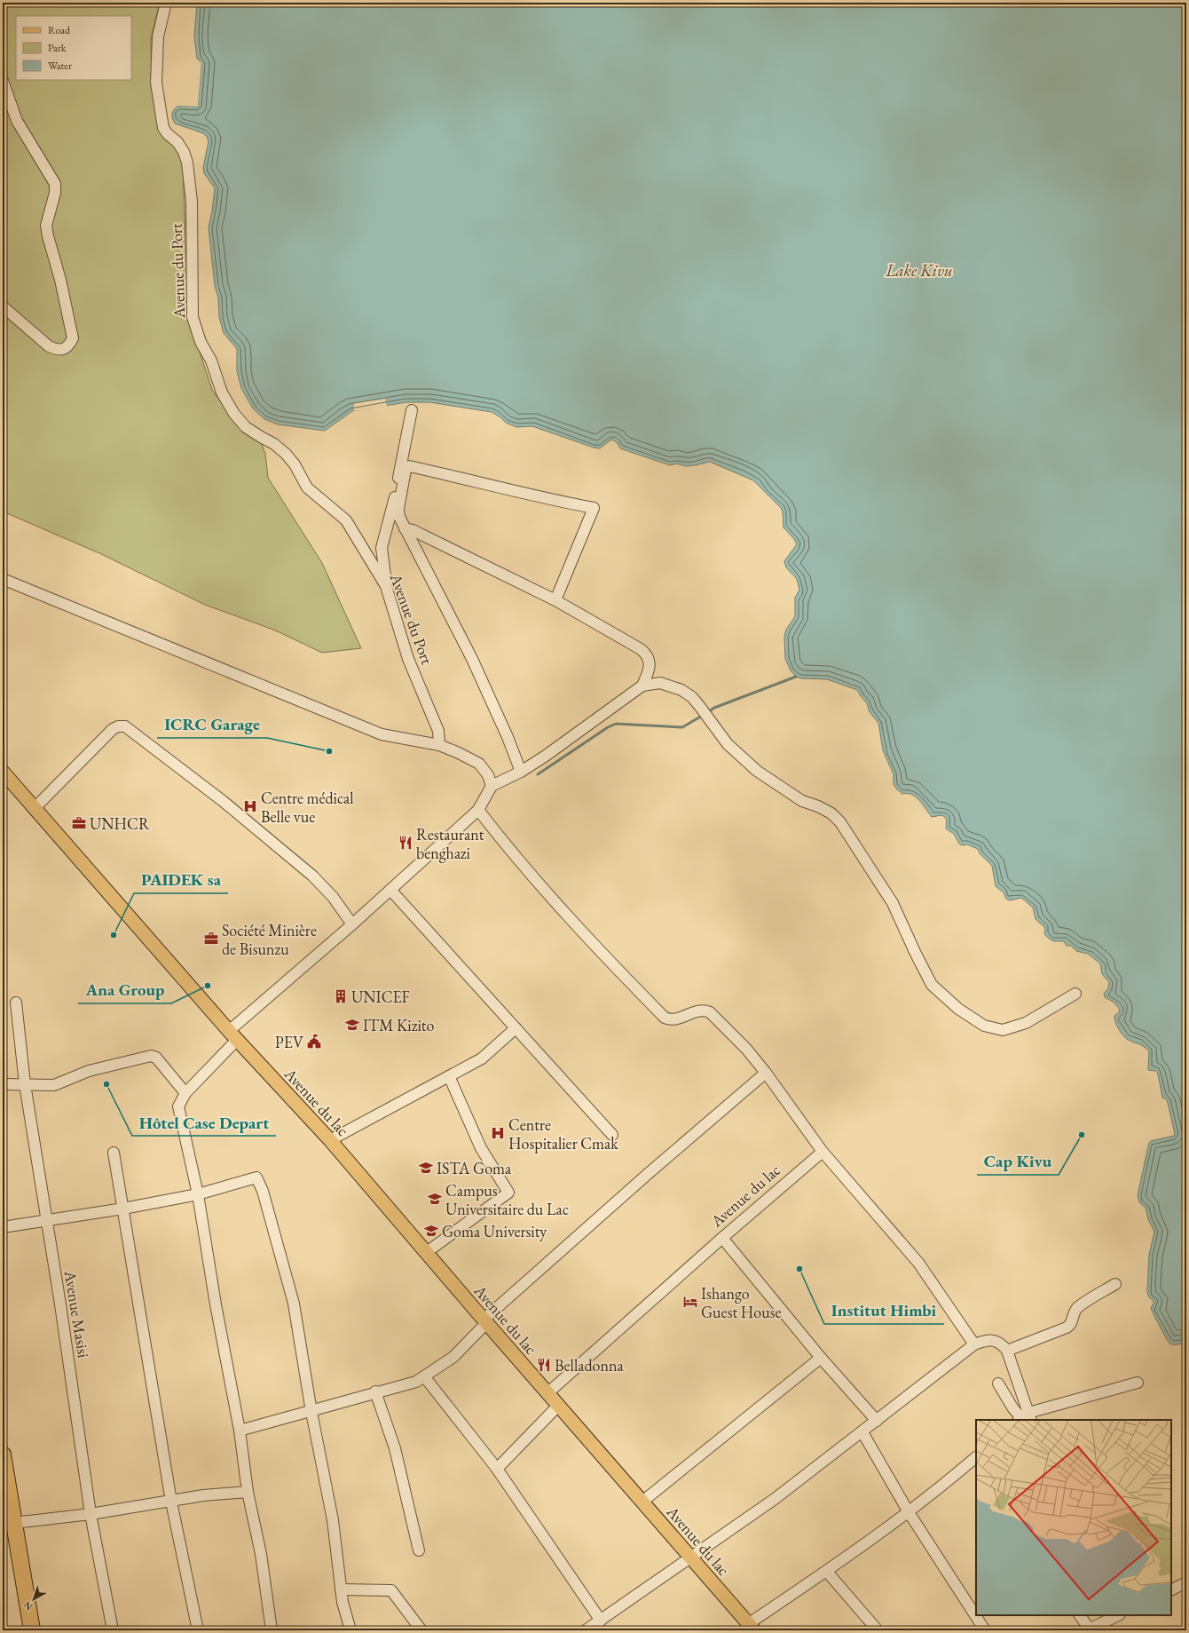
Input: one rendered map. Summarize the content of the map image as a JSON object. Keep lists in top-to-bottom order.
{
  "streets": {
    "main road": ["Avenue du lac"],
    "street": ["Avenue du Port", "Avenue Masisi"]
  },
  "water": ["Lake Kivu"],
  "places": {
    "other": [
      "ICRC Garage",
      "PAIDEK sa",
      "Ana Group",
      "Hôtel Case Depart",
      "Cap Kivu",
      "Institut Himbi"
    ],
    "hospital": ["Centre médical Belle vue", "Centre Hospitalier Cmak"],
    "office": ["UNHCR", "Société Minière de Bisunzu"],
    "restaurant": ["Restaurant benghazi", "Belladonna"],
    "building": ["UNICEF"],
    "school or university": [
      "ITM Kizito",
      "ISTA Goma",
      "Campus Universitaire du Lac",
      "Goma University"
    ],
    "public building": ["PEV"],
    "hotel": ["Ishango Guest House"]
  },
  "legend": ["Road", "Park", "Water"],
  "north": "bottom left"
}
